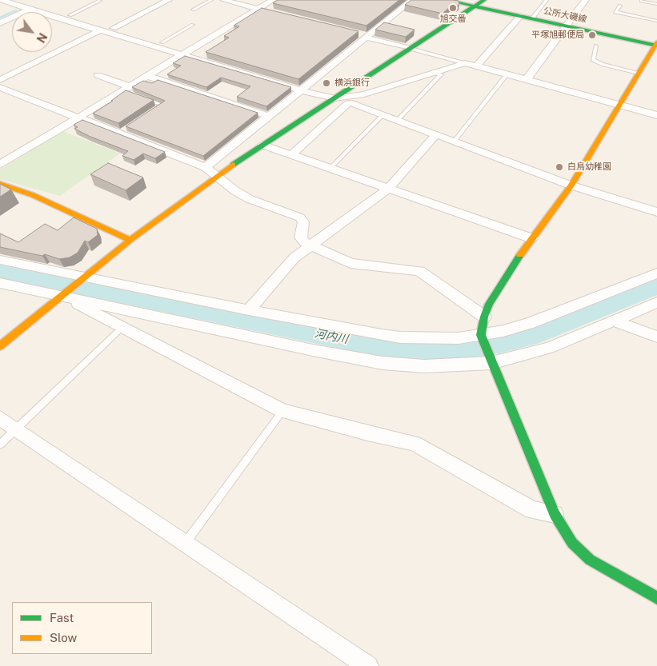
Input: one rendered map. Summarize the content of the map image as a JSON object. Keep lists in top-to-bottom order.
{
  "streets": {
    "street": ["公所大磯線"]
  },
  "water": ["河内川"],
  "places": [
    "旭交番",
    "平塚旭郵便局",
    "横浜銀行",
    "白鳥幼稚園"
  ],
  "legend": ["Fast", "Slow"],
  "north": "bottom right"
}
